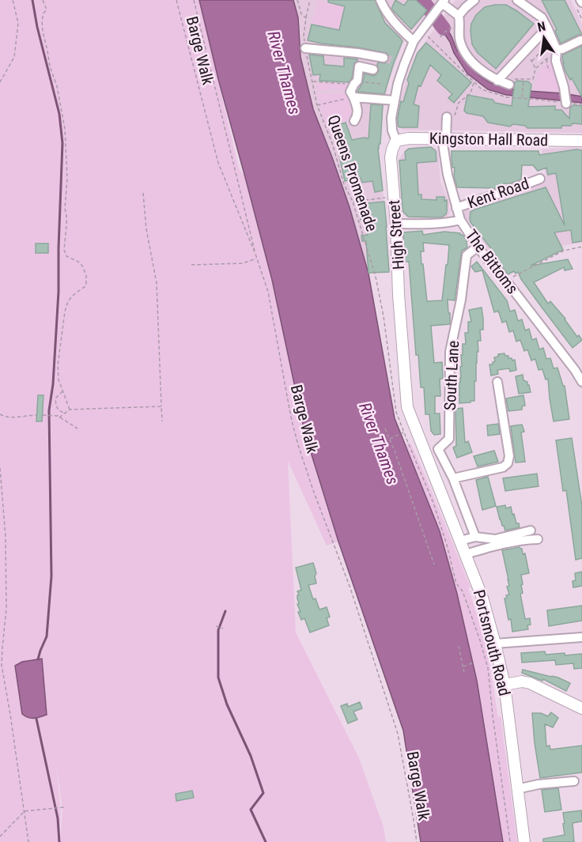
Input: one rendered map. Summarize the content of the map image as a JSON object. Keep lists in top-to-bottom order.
{
  "streets": {
    "main road": ["Kingston Hall Road", "High Street", "Portsmouth Road"],
    "street": ["Kent Road", "The Bittoms", "South Lane"],
    "path": ["Barge Walk", "Queens Promenade"]
  },
  "crossings": [
    ["Kingston Hall Road", "High Street"],
    ["Kingston Hall Road", "The Bittoms"],
    ["Kent Road", "The Bittoms"],
    ["High Street", "Portsmouth Road"],
    ["The Bittoms", "South Lane"]
  ],
  "water": ["River Thames"],
  "north": "top"
}
